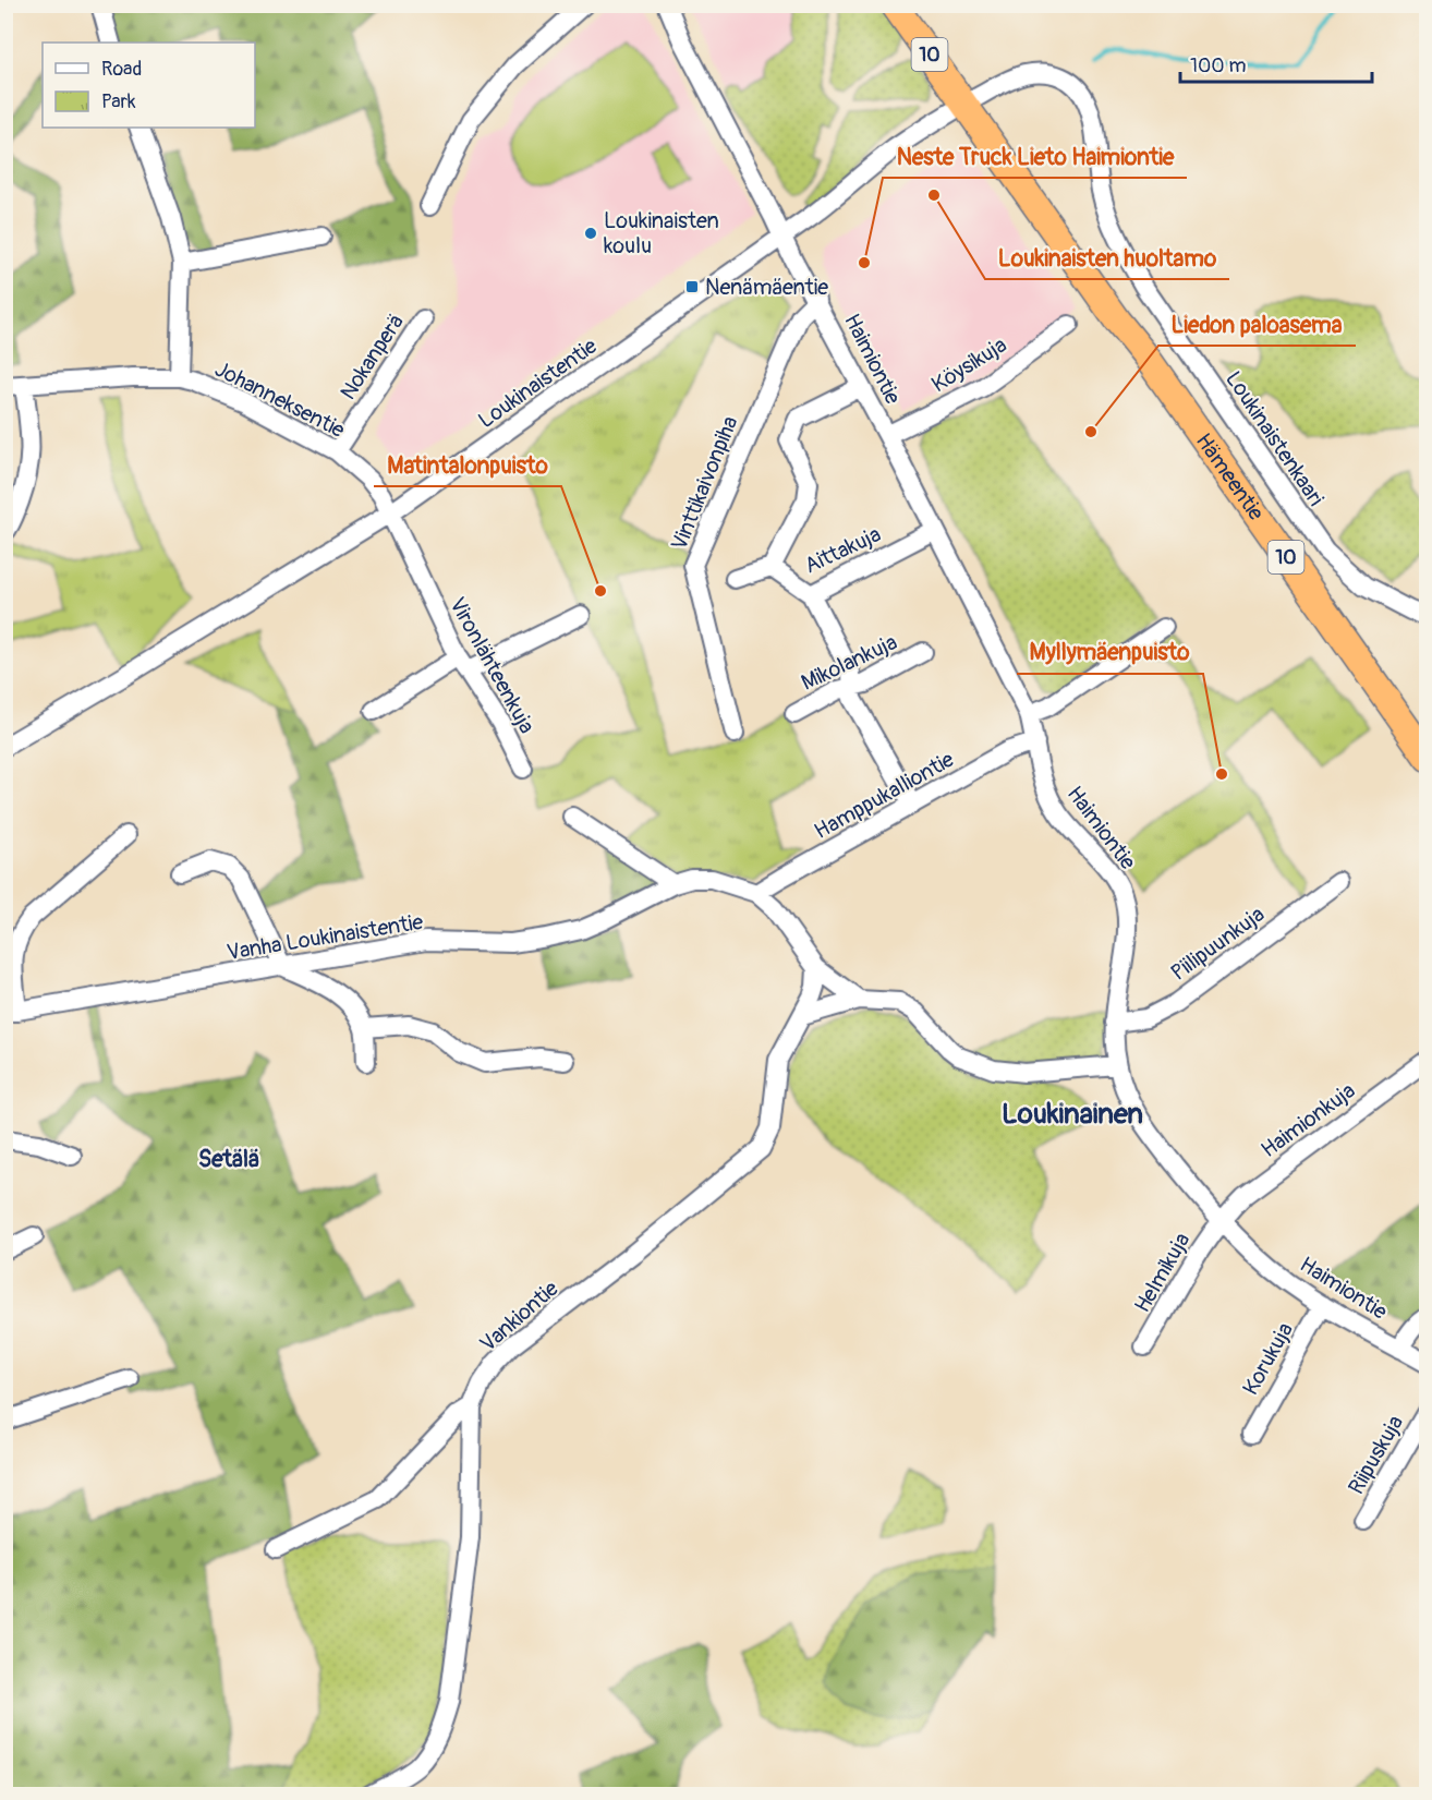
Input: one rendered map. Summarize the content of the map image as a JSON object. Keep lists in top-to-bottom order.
{
  "streets": {
    "highway": ["10", "Hämeentie"],
    "street": [
      "Nokanperä",
      "Haimiontie",
      "Köysikuja",
      "Loukinaistentie",
      "Johanneksentie",
      "Loukinaistenkaari",
      "Vinttikaivonpiha",
      "Aittakuja",
      "Mikolankuja",
      "Vironlähteenkuja",
      "Hamppukalliontie",
      "Vanha Loukinaistentie",
      "Piilipuunkuja",
      "Haimionkuja",
      "Helmikuja",
      "Vankiontie",
      "Korukuja",
      "Riipuskuja"
    ]
  },
  "crossings": [
    ["Nokanperä", "Johanneksentie"],
    ["Haimiontie", "Köysikuja"],
    ["Haimiontie", "Loukinaistentie"],
    ["Haimiontie", "Vinttikaivonpiha"],
    ["Haimiontie", "Aittakuja"],
    ["Haimiontie", "Hamppukalliontie"],
    ["Haimiontie", "Piilipuunkuja"],
    ["Haimiontie", "Haimionkuja"],
    ["Haimiontie", "Helmikuja"],
    ["Haimiontie", "Korukuja"],
    ["Loukinaistentie", "Johanneksentie"],
    ["Loukinaistentie", "Loukinaistenkaari"],
    ["Loukinaistentie", "Hämeentie"],
    ["Loukinaistentie", "Vironlähteenkuja"],
    ["Johanneksentie", "Vironlähteenkuja"],
    ["Loukinaistenkaari", "Hämeentie"],
    ["Hamppukalliontie", "Vanha Loukinaistentie"],
    ["Vanha Loukinaistentie", "Vankiontie"],
    ["Haimionkuja", "Helmikuja"]
  ],
  "districts": ["Loukinainen", "Setälä"],
  "places": {
    "other": [
      "Loukinaisten huoltamo",
      "Loukinaisten koulu",
      "Neste Truck Lieto Haimiontie",
      "Liedon paloasema",
      "Matintalonpuisto",
      "Myllymäenpuisto"
    ],
    "transit": ["Nenämäentie"]
  },
  "legend": ["Road", "Park"],
  "scale_bar": "100 m"
}
